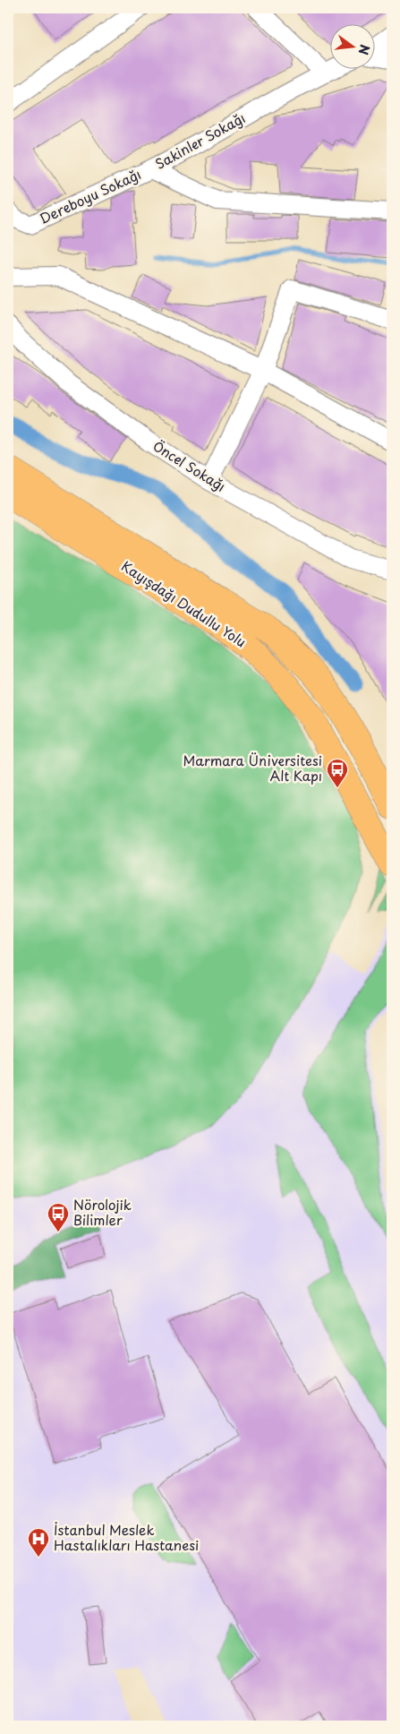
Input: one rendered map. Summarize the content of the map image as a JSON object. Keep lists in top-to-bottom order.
{
  "streets": {
    "main road": ["Kayışdağı Dudullu Yolu"],
    "street": ["Sakinler Sokağı", "Dereboyu Sokağı", "Öncel Sokağı"]
  },
  "crossings": [
    ["Sakinler Sokağı", "Dereboyu Sokağı"]
  ],
  "places": {
    "bus stop": ["Marmara Üniversitesi Alt Kapı", "Nörolojik Bilimler"],
    "hospital": ["İstanbul Meslek Hastalıkları Hastanesi"]
  },
  "north": "right"
}
